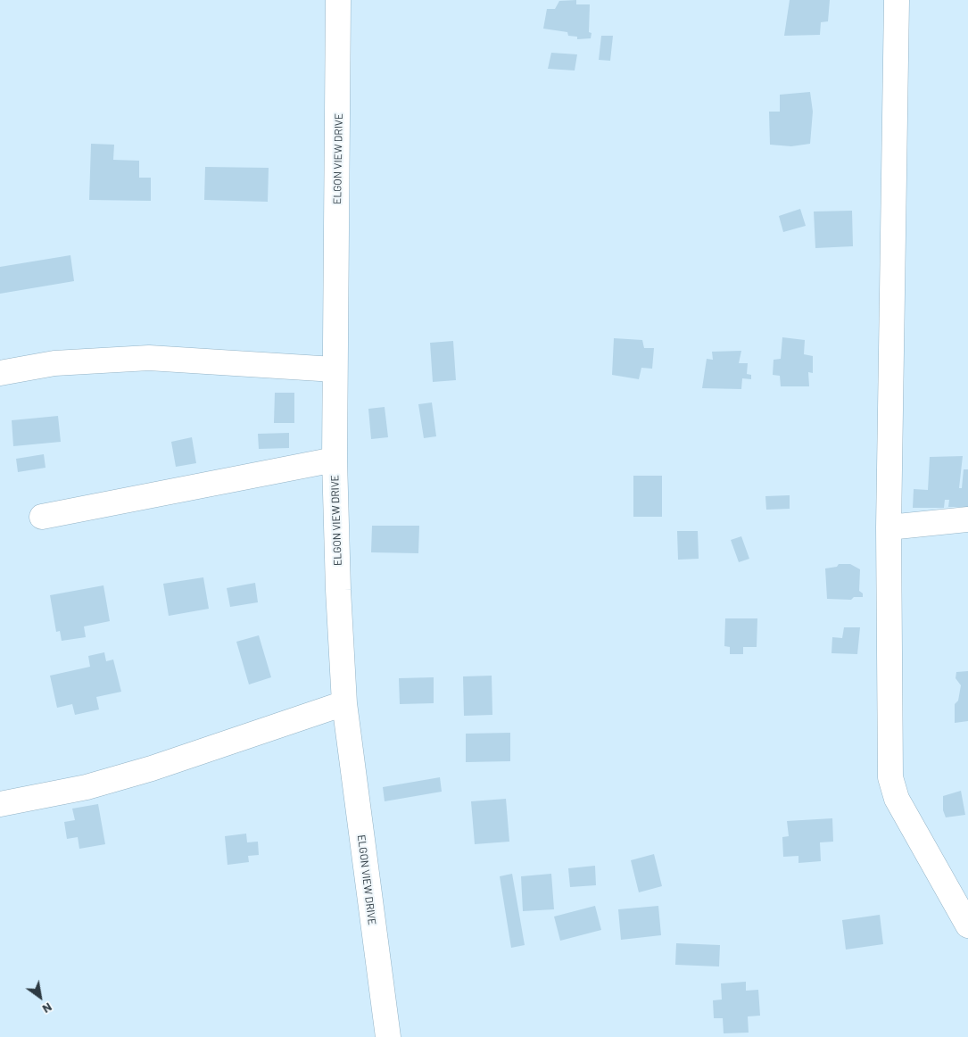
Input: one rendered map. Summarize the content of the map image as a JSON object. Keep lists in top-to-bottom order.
{
  "streets": {
    "street": ["ELGON VIEW DRIVE"]
  },
  "north": "bottom right"
}
